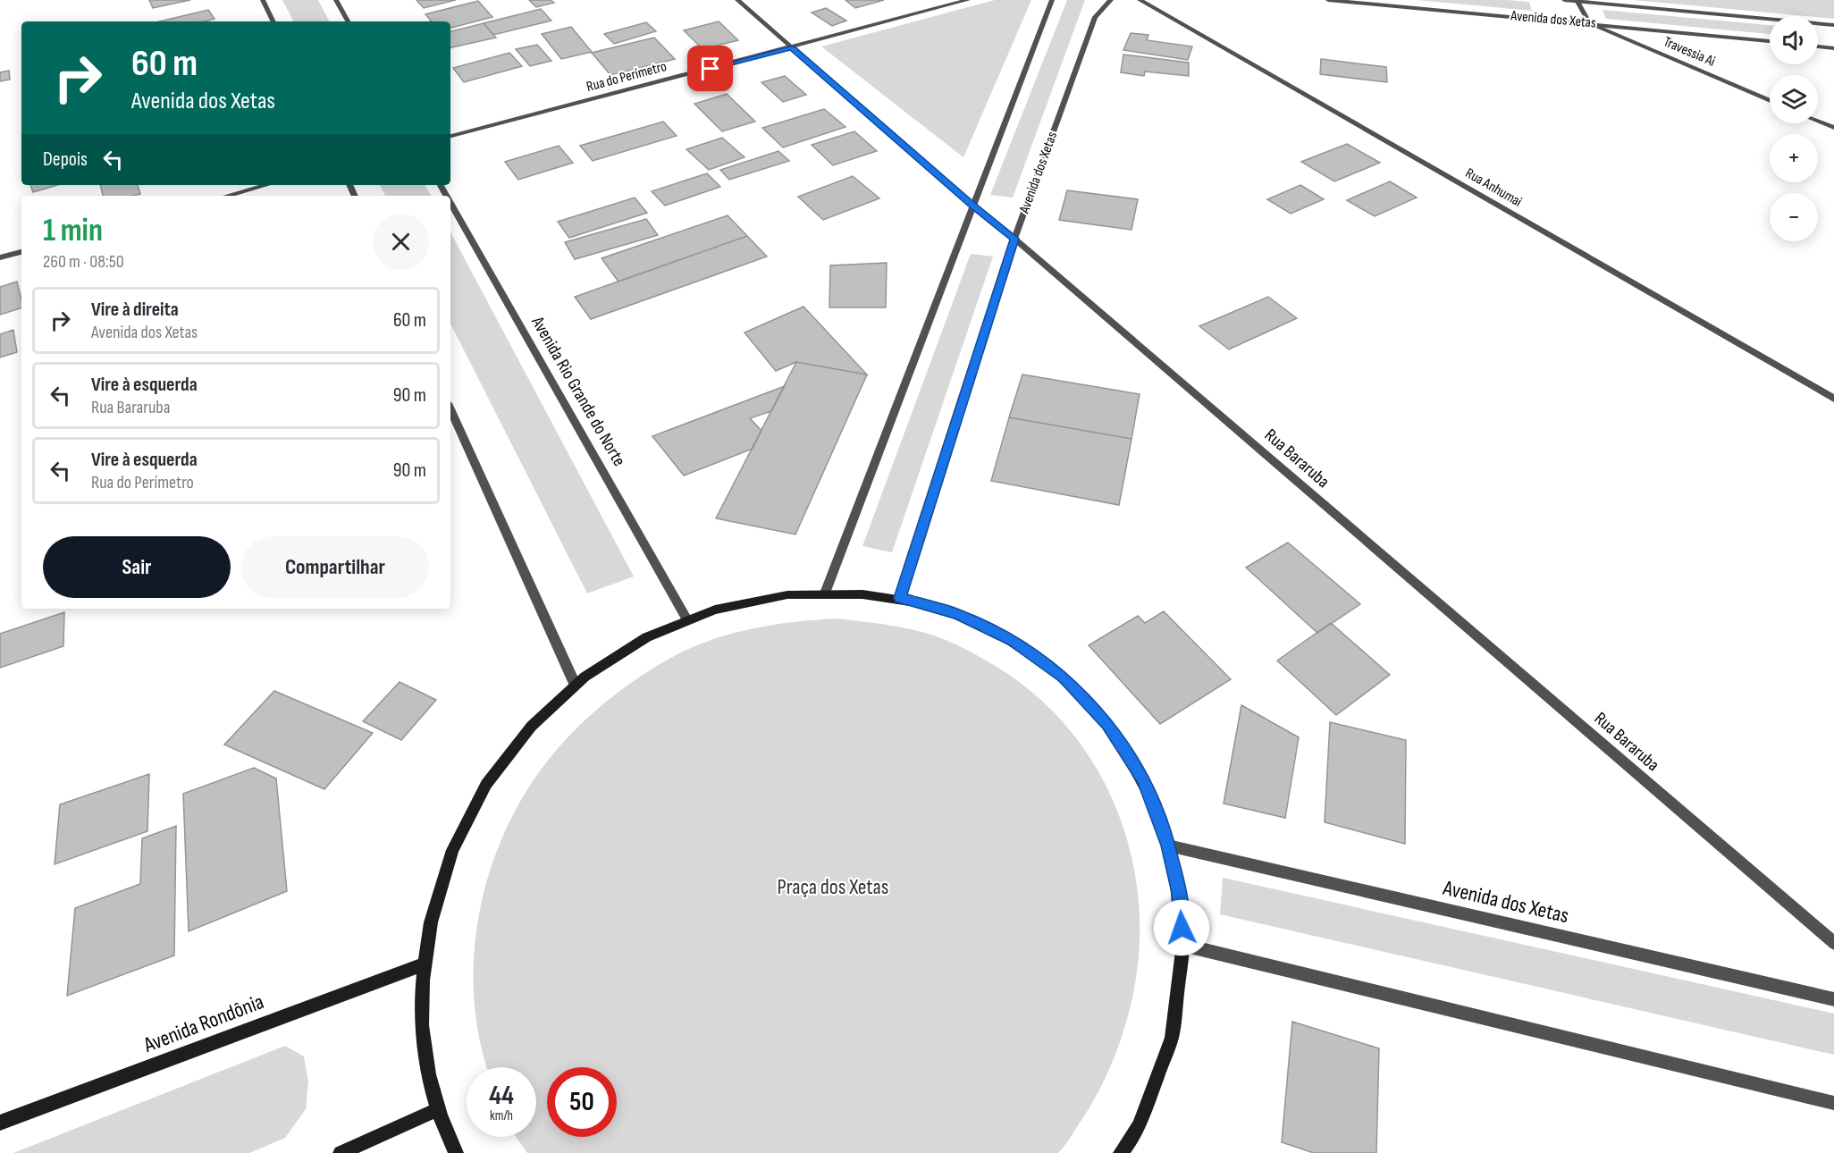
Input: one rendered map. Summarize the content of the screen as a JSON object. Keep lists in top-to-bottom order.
{
  "streets": {
    "main road": ["Avenida Rondônia"],
    "street": [
      "Avenida dos Xetas",
      "Travessia Ai",
      "Rua do Perímetro",
      "Rua Anhumai",
      "Avenida Rio Grande do Norte",
      "Rua Bararuba"
    ]
  },
  "crossings": [
    ["Avenida dos Xetas", "Travessia Ai"],
    ["Avenida dos Xetas", "Rua Bararuba"],
    ["Rua do Perímetro", "Rua Bararuba"]
  ],
  "parks": ["Praça dos Xetas"],
  "page": {
    "map_buttons": ["+", "−"],
    "turn": ["60 m", "Avenida dos Xetas"],
    "then": "Depois",
    "heading": ["1 min", "260 m · 08:50"],
    "list": [
      {
        "name": "Vire à direita",
        "note": "Avenida dos Xetas",
        "value": "60 m"
      },
      {
        "name": "Vire à esquerda",
        "note": "Rua Bararuba",
        "value": "90 m"
      },
      {
        "name": "Vire à esquerda",
        "note": "Rua do Perímetro",
        "value": "90 m"
      }
    ],
    "buttons": ["Sair", "Compartilhar"],
    "speed": "44 km/h",
    "limit": "50"
  }
}
